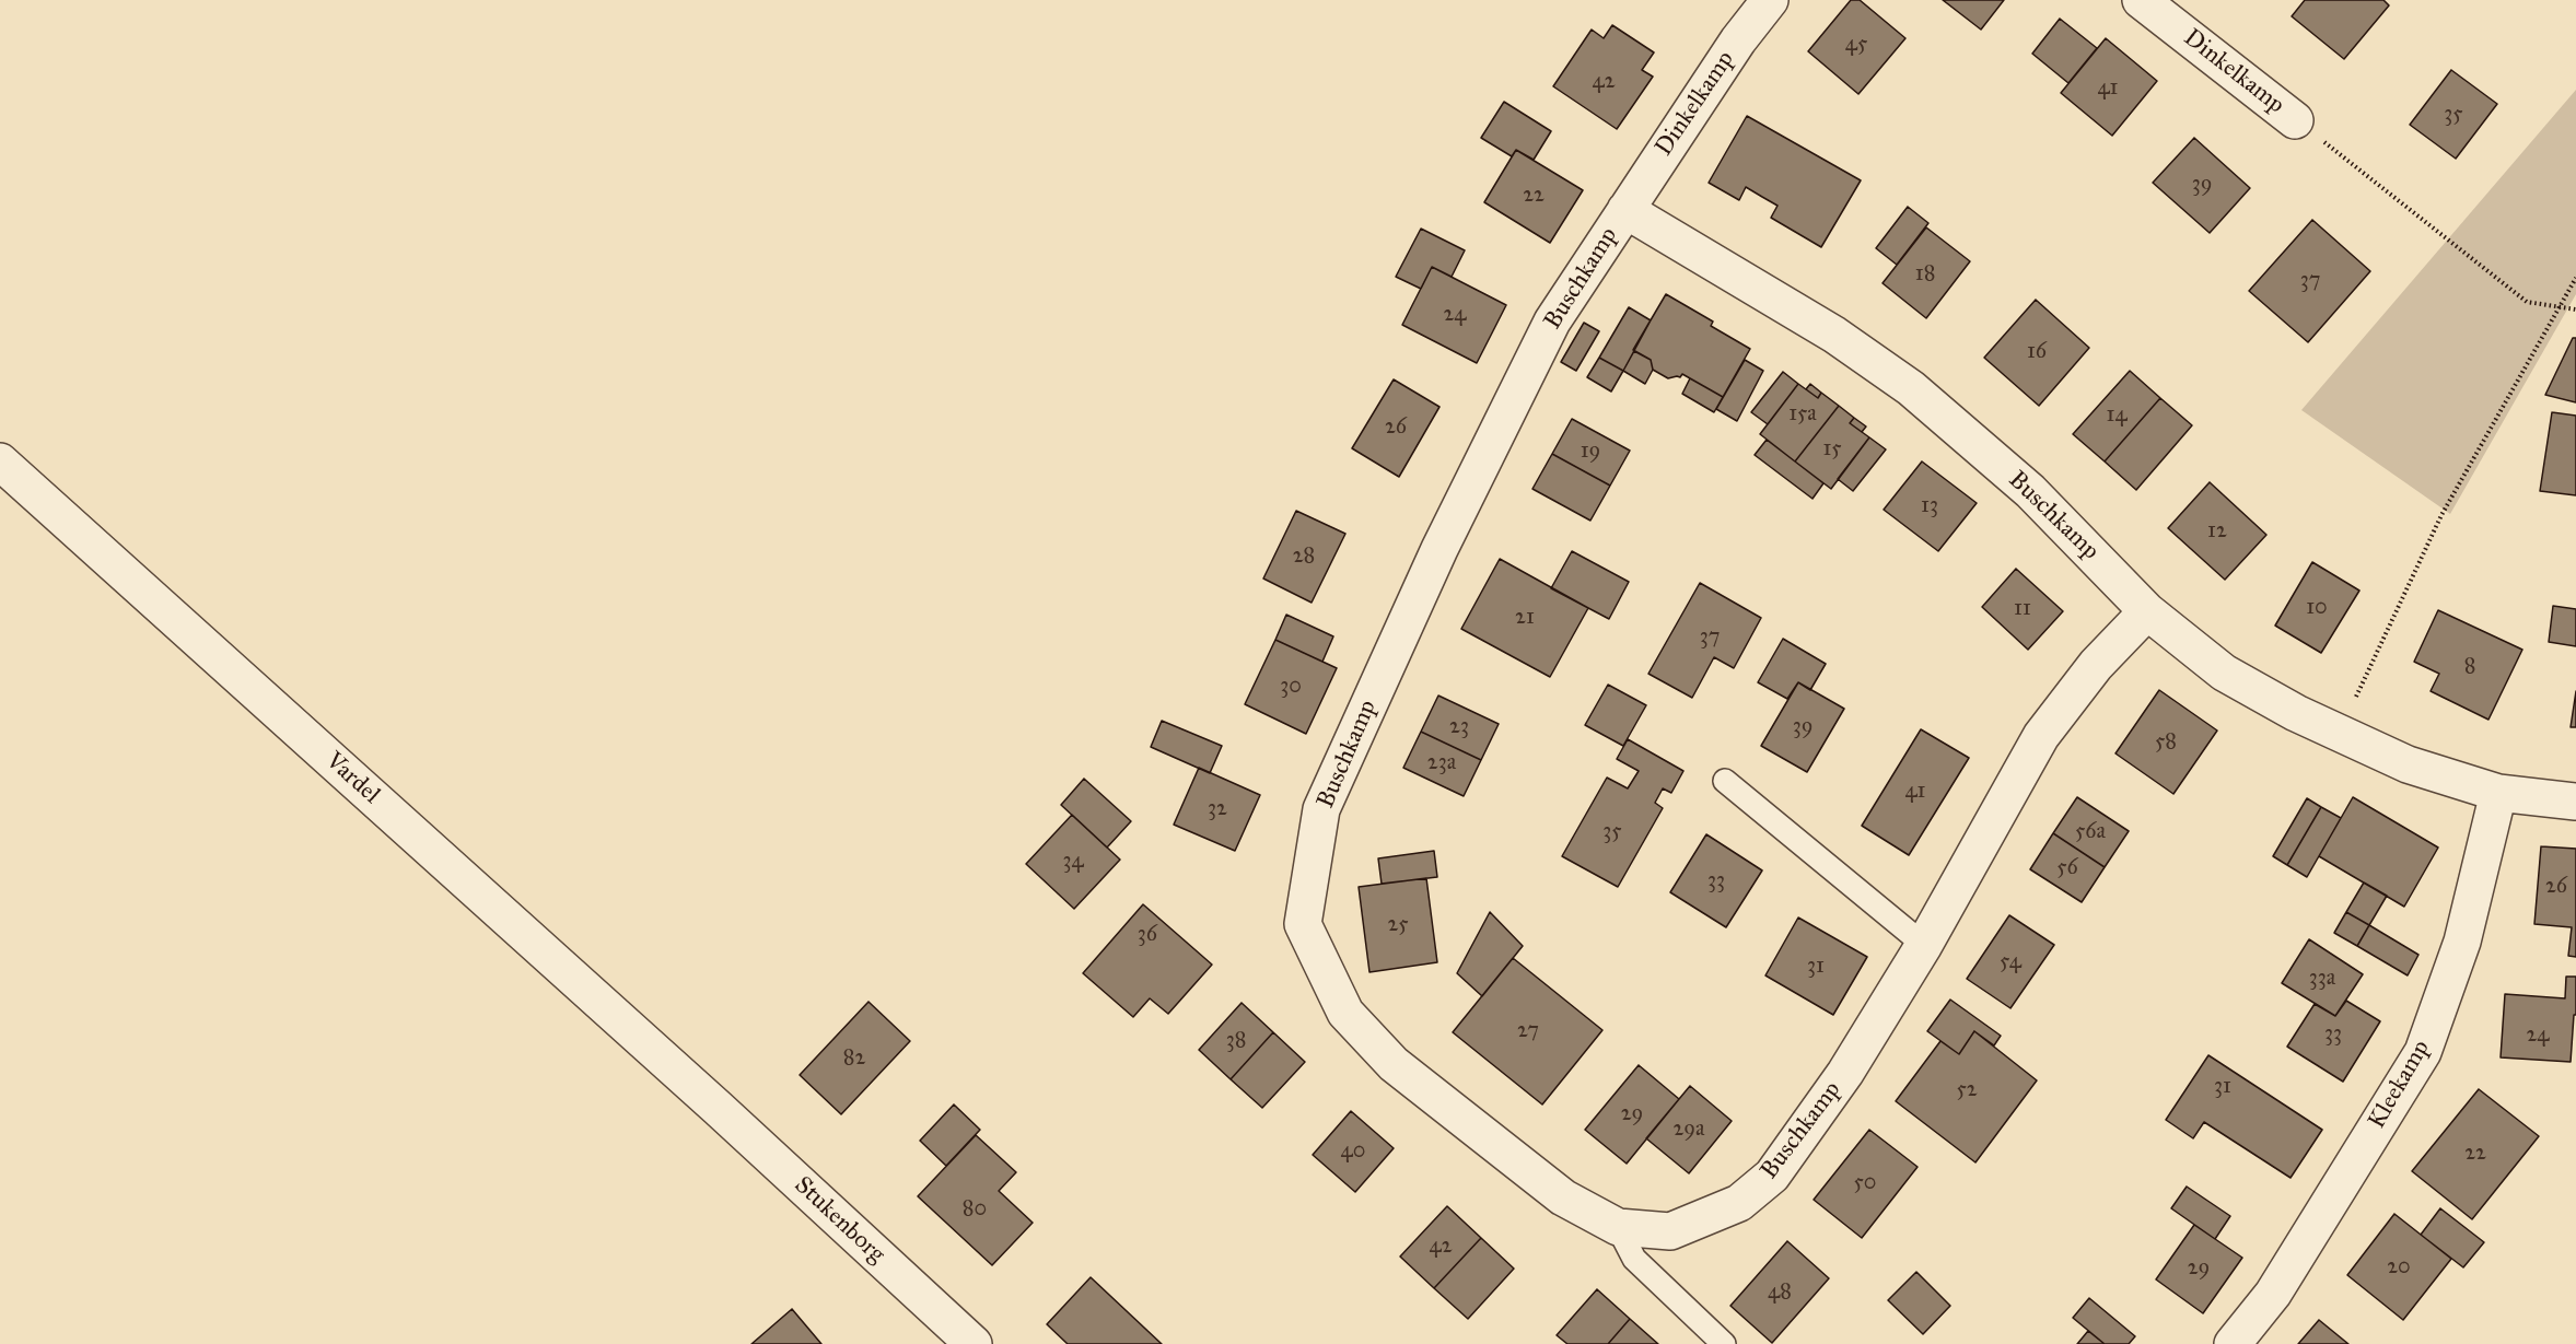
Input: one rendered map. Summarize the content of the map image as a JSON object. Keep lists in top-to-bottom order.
{
  "streets": {
    "street": [
      "Dinkelkamp",
      "Buschkamp",
      "Vardel",
      "Kleekamp",
      "Stukenborg"
    ]
  },
  "crossings": [
    ["Dinkelkamp", "Buschkamp"],
    ["Buschkamp", "Kleekamp"],
    ["Vardel", "Stukenborg"]
  ],
  "house_numbers": [
    "45",
    "42",
    "41",
    "35",
    "39",
    "22",
    "18",
    "37",
    "24",
    "16",
    "15a",
    "14",
    "26",
    "15",
    "19",
    "13",
    "12",
    "28",
    "10",
    "11",
    "21",
    "37",
    "8",
    "30",
    "23",
    "39",
    "58",
    "23a",
    "41",
    "32",
    "35",
    "56a",
    "34",
    "56",
    "33",
    "26",
    "25",
    "36",
    "54",
    "31",
    "33a",
    "27",
    "33",
    "24",
    "38",
    "82",
    "31",
    "52",
    "29",
    "29a",
    "40",
    "22",
    "50",
    "80",
    "42",
    "20",
    "29",
    "48"
  ]
}
